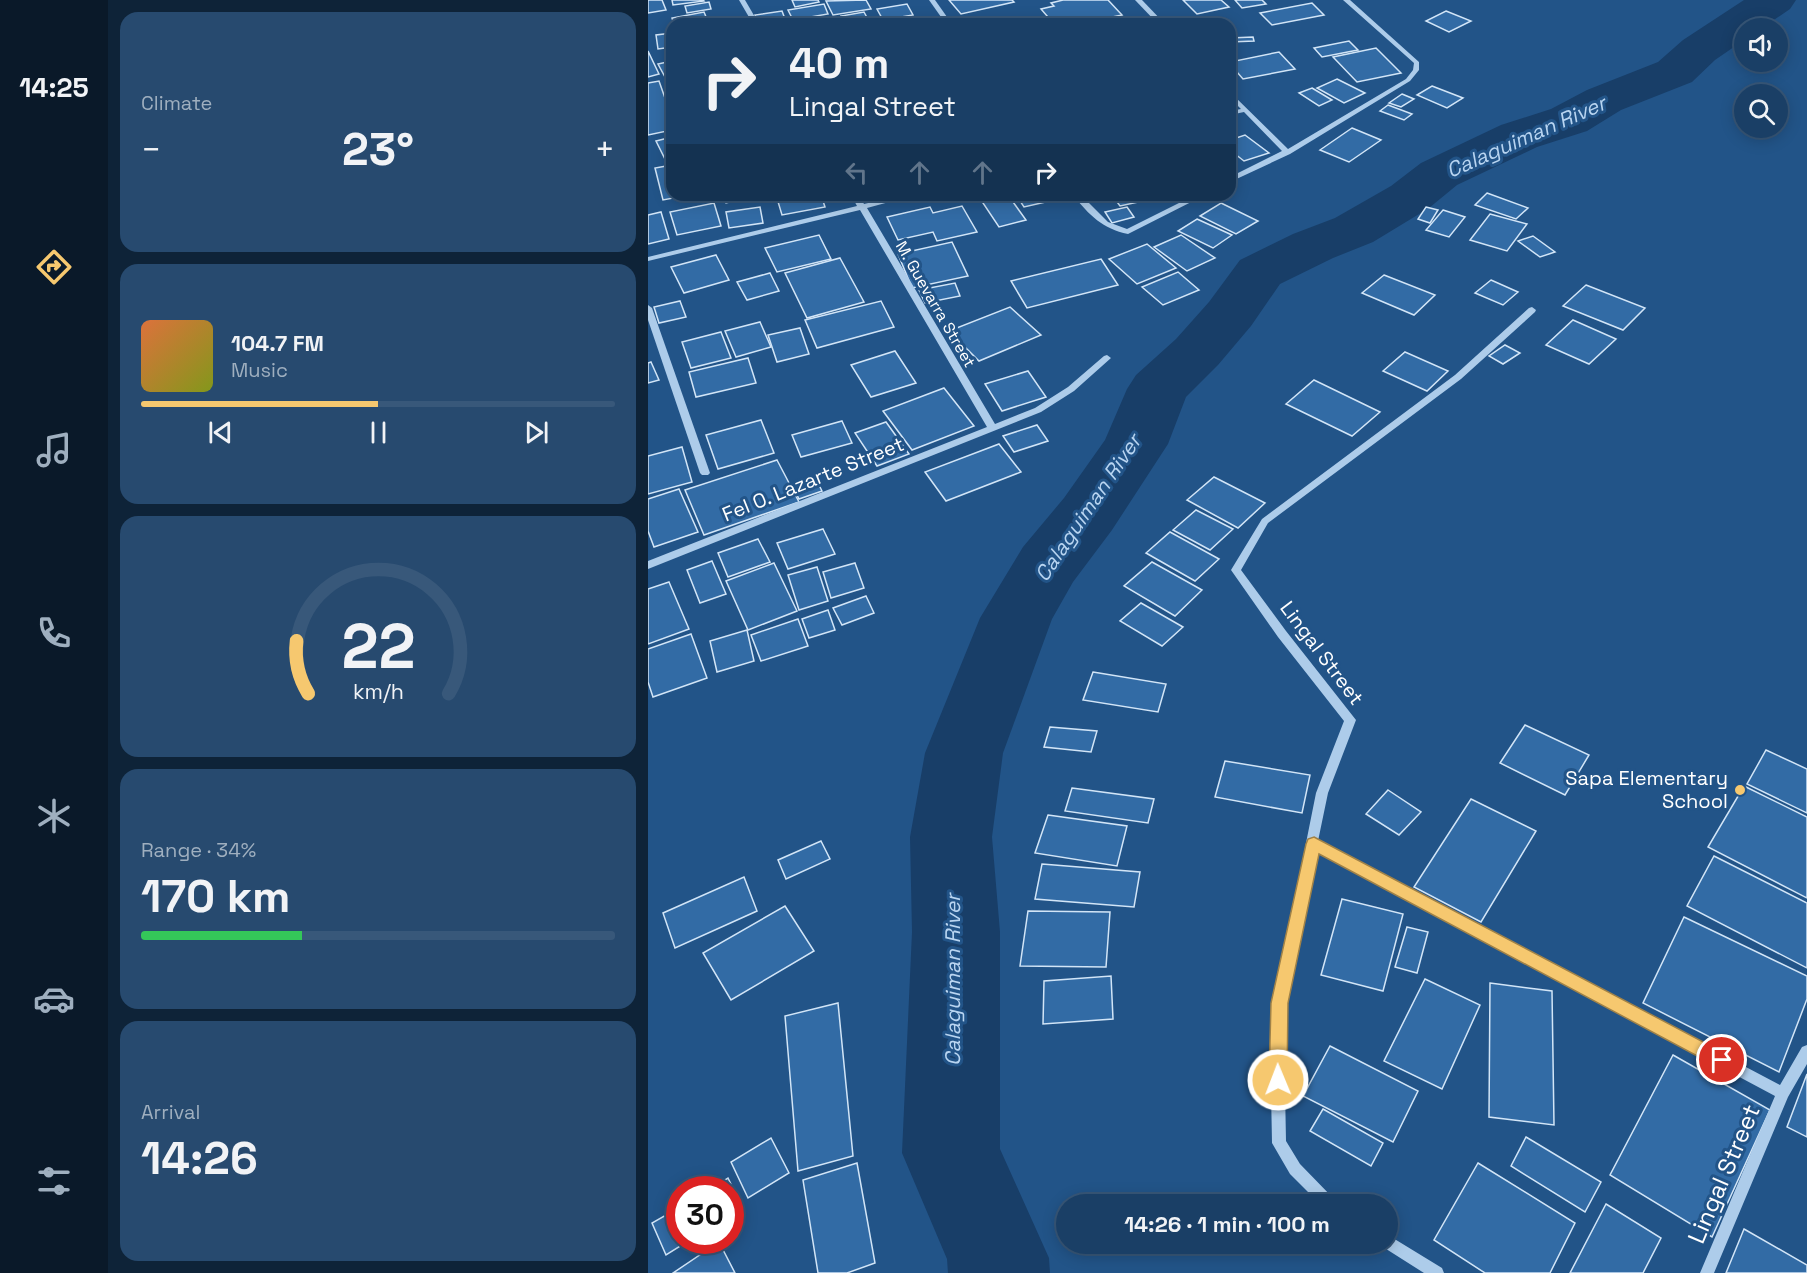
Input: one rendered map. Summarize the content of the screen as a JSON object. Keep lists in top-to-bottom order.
{
  "streets": {
    "street": ["M. Guevarra Street", "Fel O. Lazarte Street", "Lingal Street"]
  },
  "crossings": [
    ["M. Guevarra Street", "Fel O. Lazarte Street"]
  ],
  "water": ["Calaguiman River"],
  "places": ["Sapa Elementary School"],
  "page": {
    "tabs": "14:25",
    "tile": [
      "Climate",
      ["Range · 34%", "170 km"],
      ["Arrival", "14:26"]
    ],
    "turn": ["40 m", "Lingal Street"],
    "heat": ["−", "23°", "+"],
    "song": ["104.7 FM", "Music"],
    "limit": "30",
    "trip": "14:26 · 1 min · 100 m",
    "gauge": ["22", "km/h"]
  }
}
